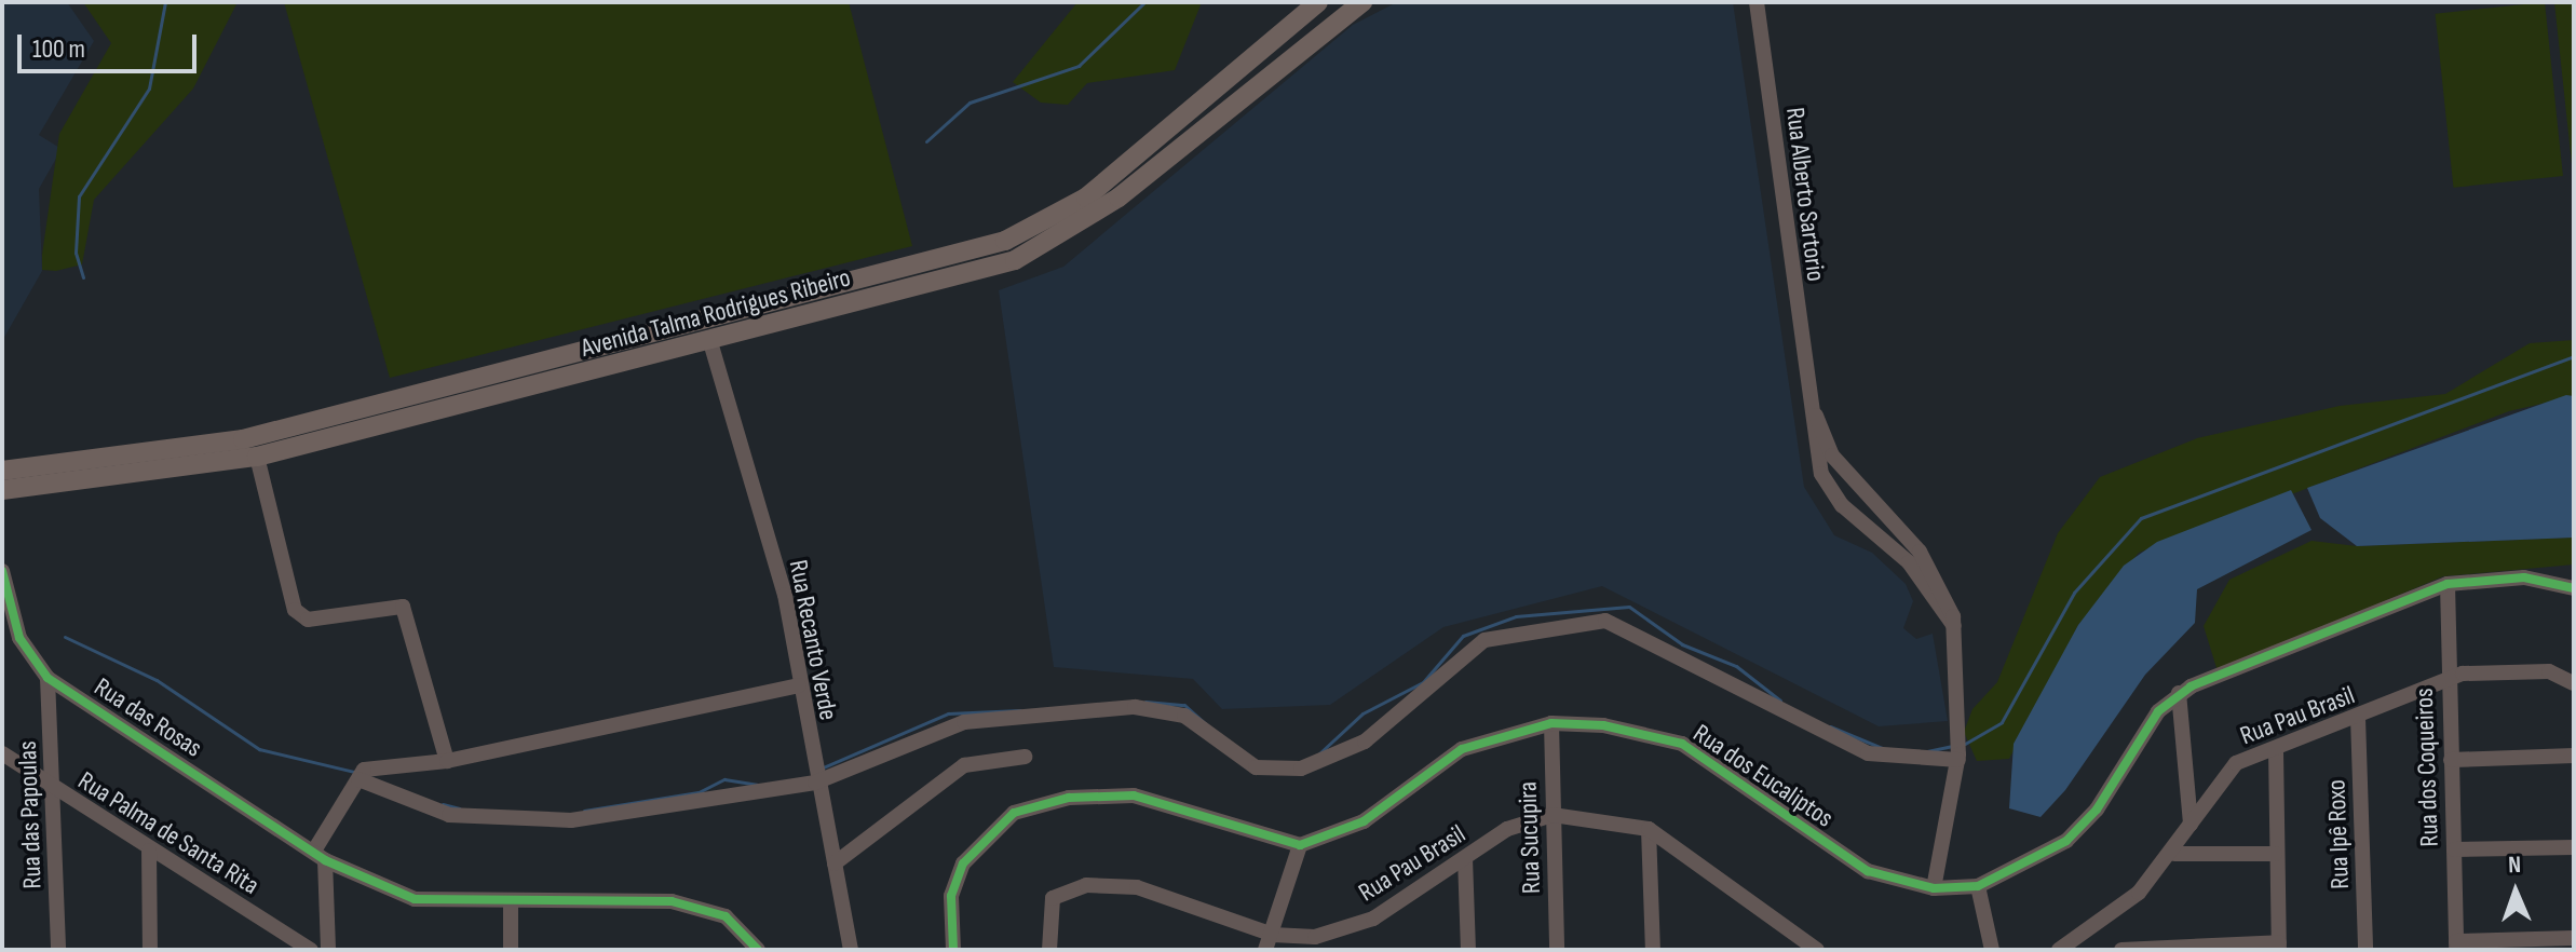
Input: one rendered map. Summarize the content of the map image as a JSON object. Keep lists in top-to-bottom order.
{
  "streets": {
    "main road": ["Avenida Talma Rodrigues Ribeiro"],
    "street": [
      "Rua Alberto Sartorio",
      "Rua Recanto Verde",
      "Rua Pau Brasil",
      "Rua das Rosas",
      "Rua dos Coqueiros",
      "Rua dos Eucaliptos",
      "Rua das Papoulas",
      "Rua Palma de Santa Rita",
      "Rua Ipê Roxo",
      "Rua Sucupira"
    ]
  },
  "crossings": [
    ["Avenida Talma Rodrigues Ribeiro", "Rua Recanto Verde"],
    ["Rua Pau Brasil", "Rua dos Coqueiros"],
    ["Rua Pau Brasil", "Rua Ipê Roxo"],
    ["Rua Pau Brasil", "Rua Sucupira"],
    ["Rua das Rosas", "Rua das Papoulas"],
    ["Rua dos Eucaliptos", "Rua Sucupira"],
    ["Rua das Papoulas", "Rua Palma de Santa Rita"]
  ],
  "scale_bar": "100 m",
  "north": "top"
}
